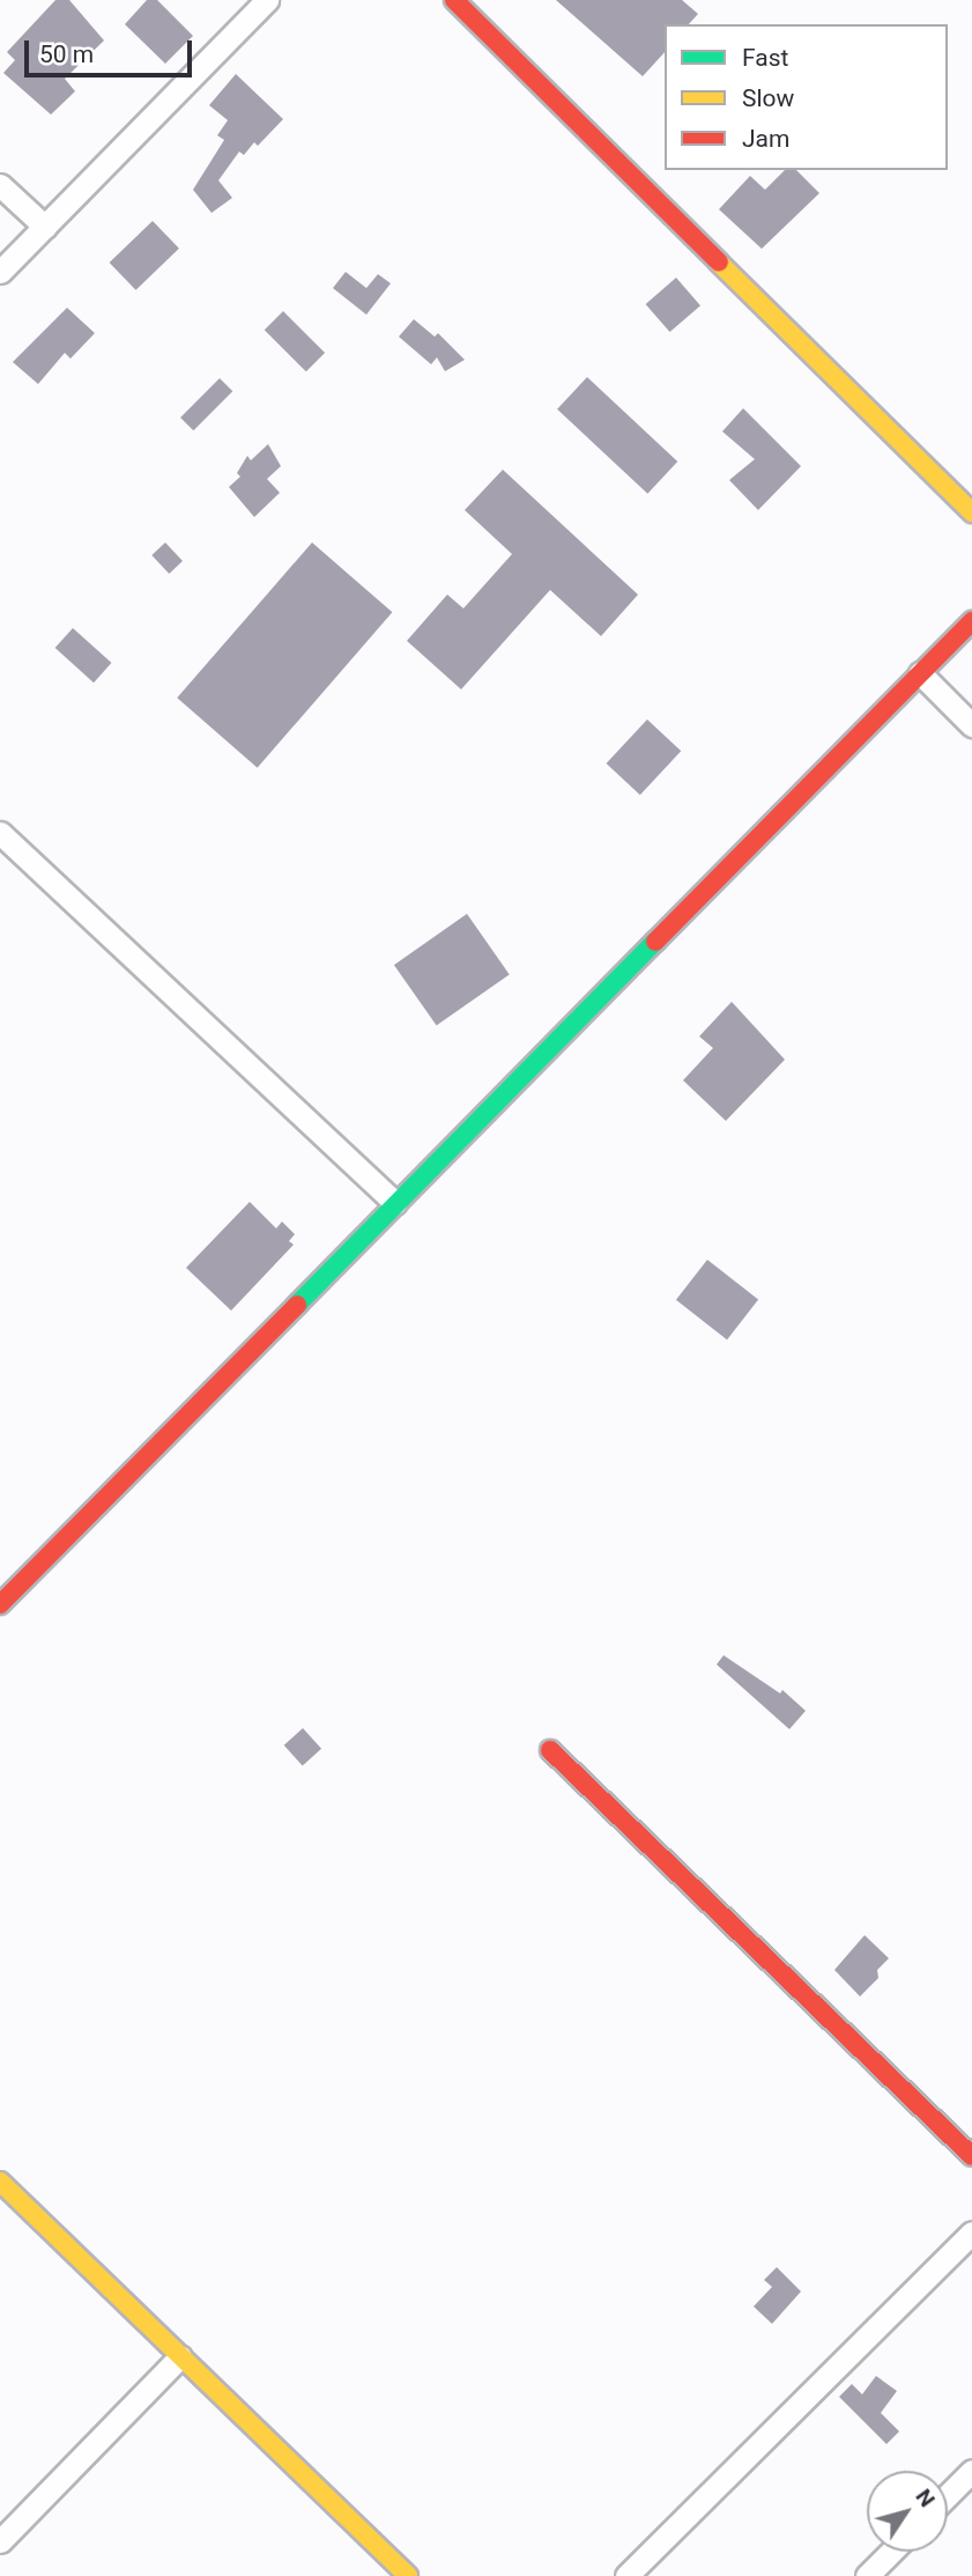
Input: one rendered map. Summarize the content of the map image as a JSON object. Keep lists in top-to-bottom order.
{
  "legend": ["Fast", "Slow", "Jam"],
  "scale_bar": "50 m",
  "north": "top right"
}
